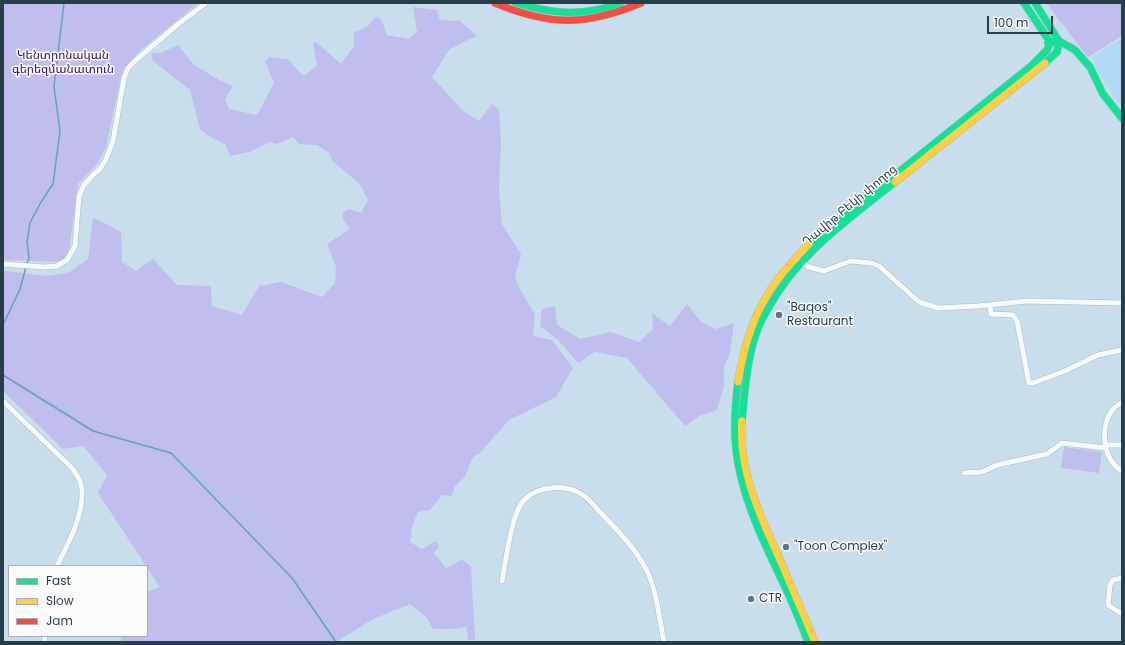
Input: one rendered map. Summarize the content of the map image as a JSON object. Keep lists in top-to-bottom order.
{
  "streets": {
    "main road": ["Դավիթ Բեկի փողոց"]
  },
  "parks": ["Կենտրոնական գերեզմանատուն"],
  "places": ["\"Baqos\" Restaurant", "\"Toon Complex\"", "CTR"],
  "legend": ["Fast", "Slow", "Jam"],
  "scale_bar": "100 m"
}
